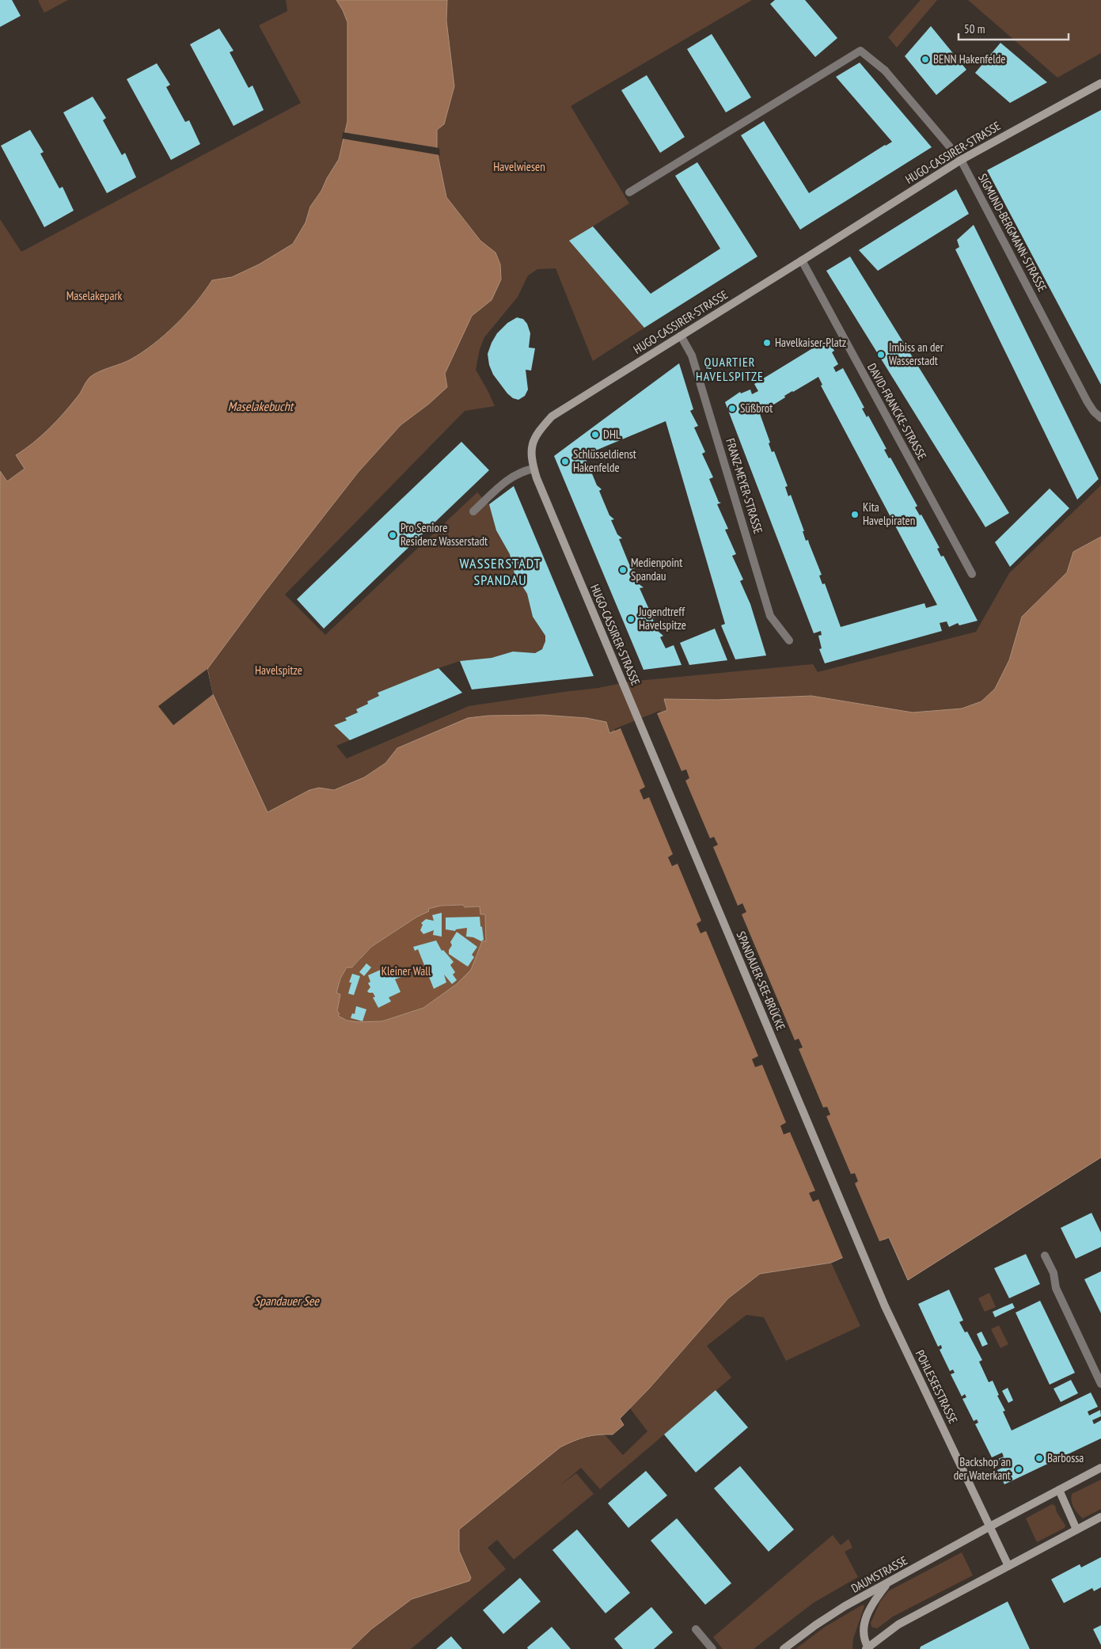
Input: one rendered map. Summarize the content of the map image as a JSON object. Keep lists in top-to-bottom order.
{
  "streets": {
    "street": [
      "HUGO-CASSIRER-STRASSE",
      "SIGMUND-BERGMANN-STRASSE",
      "DAVID-FRANCKE-STRASSE",
      "FRANZ-MEYER-STRASSE",
      "SPANDAUER-SEE-BRÜCKE",
      "POHLESEESTRASSE",
      "DAUMSTRASSE"
    ]
  },
  "crossings": [
    ["HUGO-CASSIRER-STRASSE", "SIGMUND-BERGMANN-STRASSE"],
    ["HUGO-CASSIRER-STRASSE", "DAVID-FRANCKE-STRASSE"],
    ["HUGO-CASSIRER-STRASSE", "FRANZ-MEYER-STRASSE"],
    ["HUGO-CASSIRER-STRASSE", "SPANDAUER-SEE-BRÜCKE"],
    ["SPANDAUER-SEE-BRÜCKE", "POHLESEESTRASSE"],
    ["POHLESEESTRASSE", "DAUMSTRASSE"]
  ],
  "districts": ["QUARTIER HAVELSPITZE", "WASSERSTADT SPANDAU"],
  "water": ["Maselakebucht", "Spandauer See"],
  "parks": [
    "Havelwiesen",
    "Maselakepark",
    "Havelspitze",
    "Kleiner Wall"
  ],
  "places": [
    "BENN Hakenfelde",
    "Havelkaiser-Platz",
    "Imbiss an der Wasserstadt",
    "Süßbrot",
    "DHL",
    "Schlüsseldienst Hakenfelde",
    "Kita Havelpiraten",
    "Pro Seniore Residenz Wasserstadt",
    "Medienpoint Spandau",
    "Jugendtreff Havelspitze",
    "Barbossa",
    "Backshop an der Waterkant"
  ],
  "scale_bar": "50 m"
}
